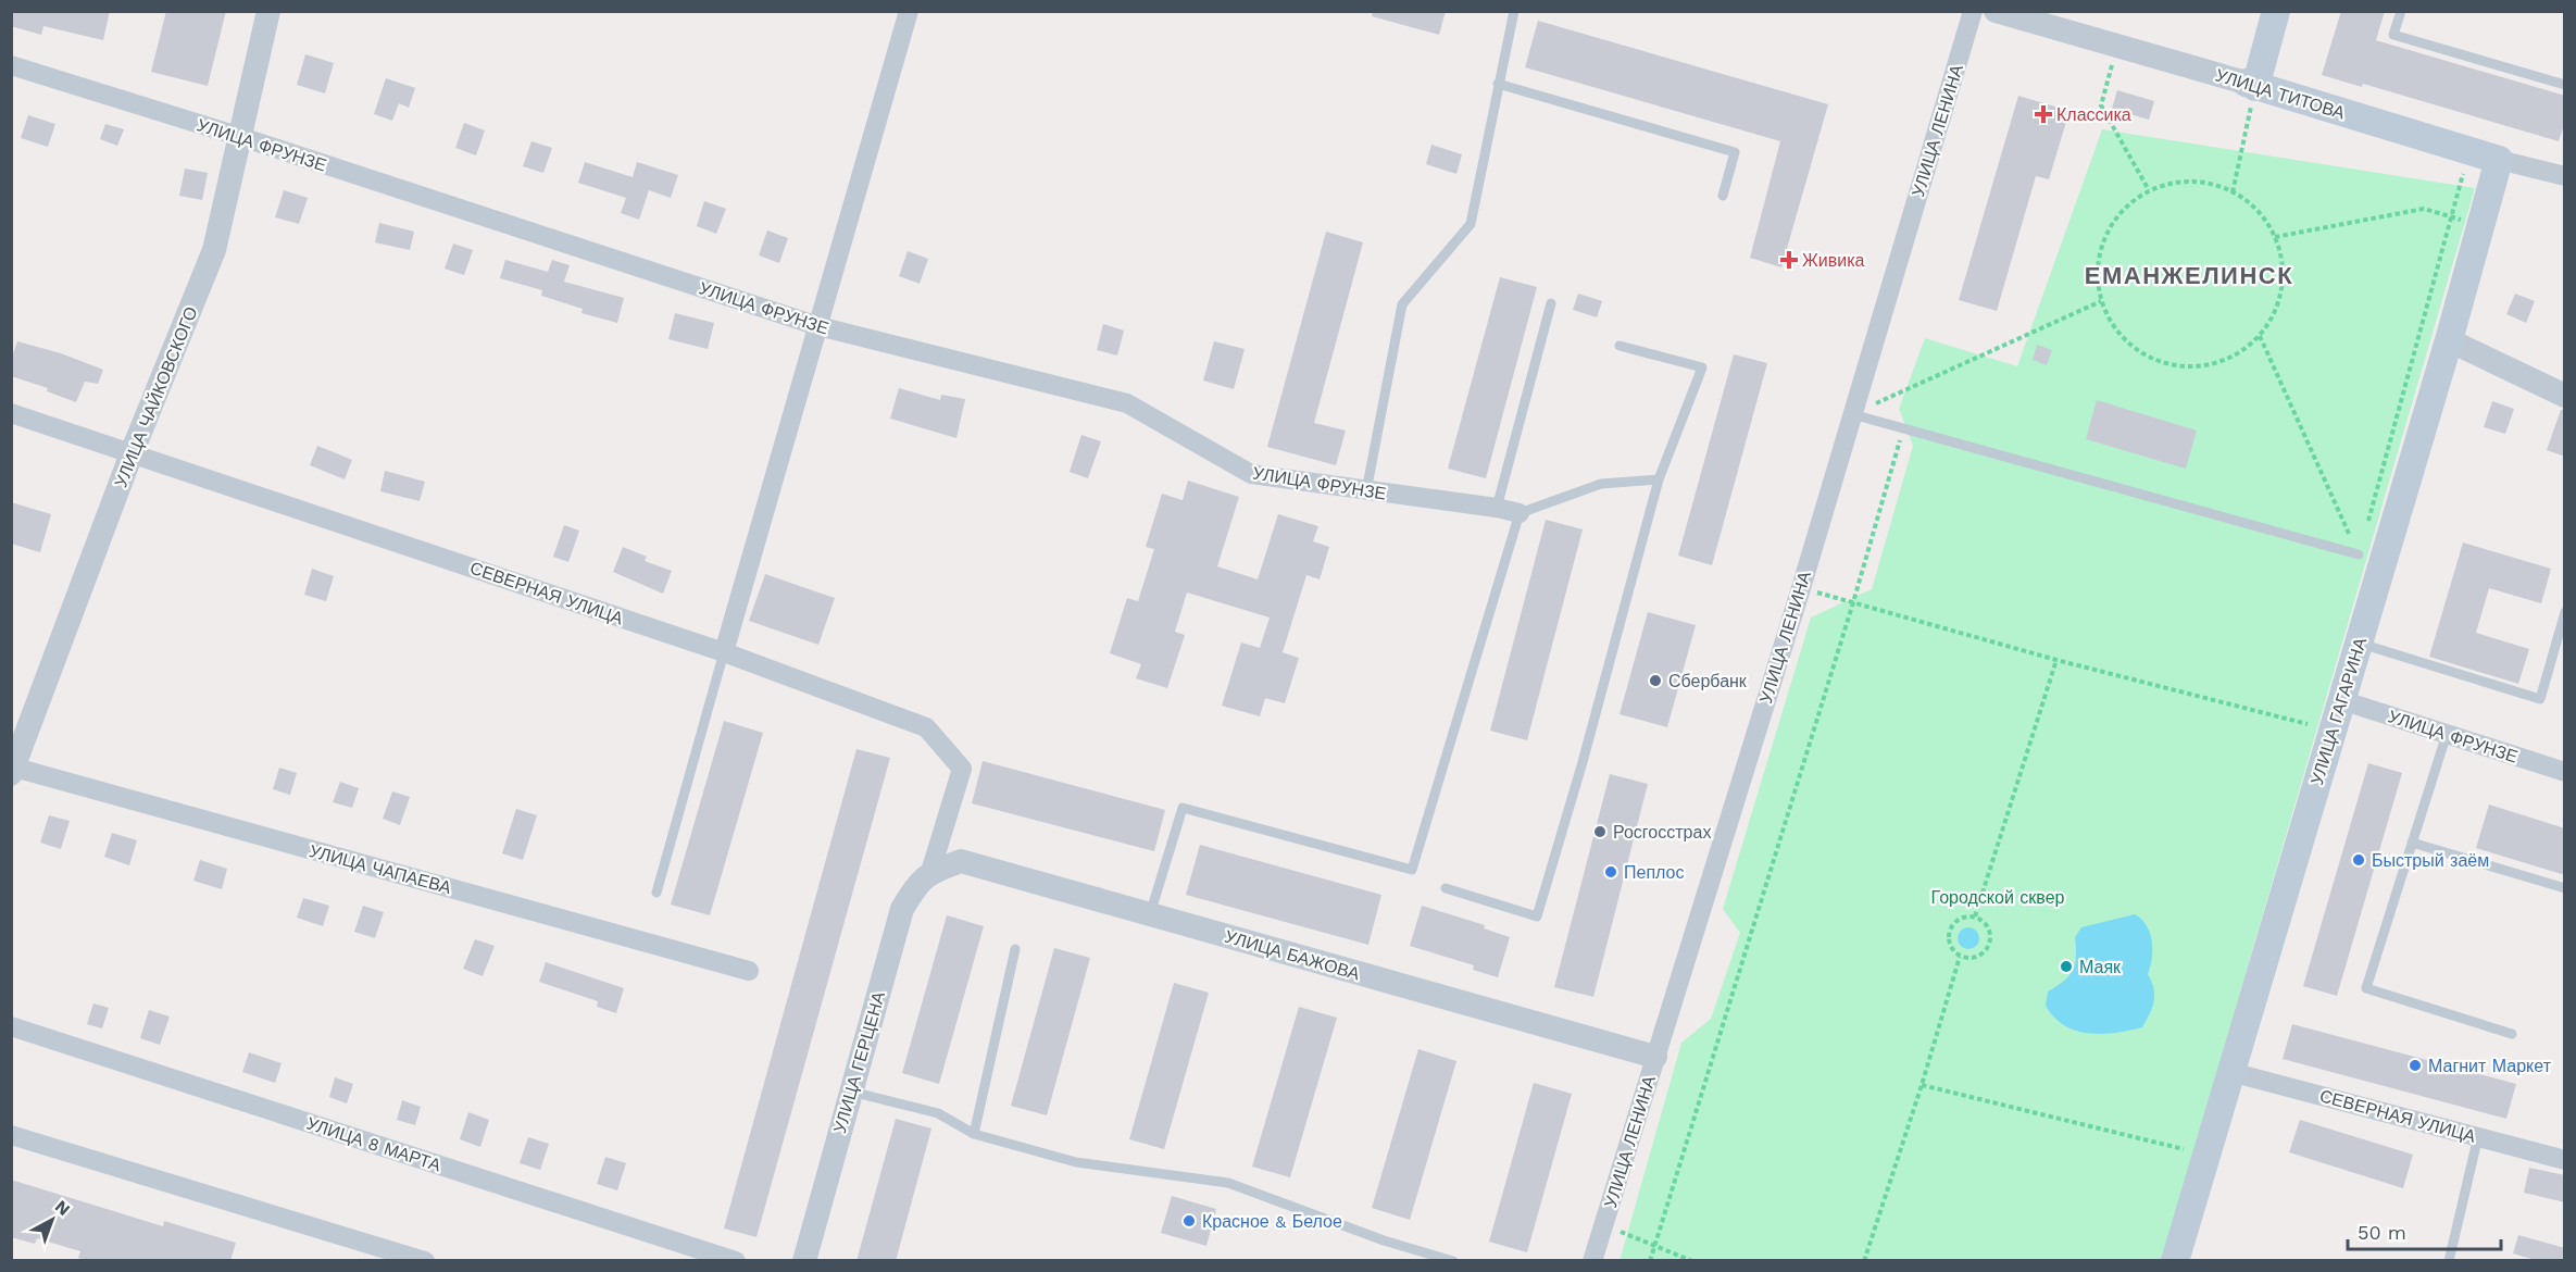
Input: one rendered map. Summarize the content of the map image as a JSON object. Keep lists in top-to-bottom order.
{
  "streets": {
    "main road": ["УЛИЦА ТИТОВА", "УЛИЦА ГАГАРИНА"],
    "street": [
      "УЛИЦА ЛЕНИНА",
      "УЛИЦА ФРУНЗЕ",
      "УЛИЦА ЧАЙКОВСКОГО",
      "СЕВЕРНАЯ УЛИЦА",
      "УЛИЦА ЧАПАЕВА",
      "УЛИЦА БАЖОВА",
      "УЛИЦА ГЕРЦЕНА",
      "УЛИЦА 8 МАРТА"
    ]
  },
  "crossings": [
    ["УЛИЦА ТИТОВА", "УЛИЦА ГАГАРИНА"],
    ["УЛИЦА ЛЕНИНА", "УЛИЦА БАЖОВА"],
    ["УЛИЦА ФРУНЗЕ", "УЛИЦА ЧАЙКОВСКОГО"],
    ["УЛИЦА ФРУНЗЕ", "УЛИЦА ГАГАРИНА"],
    ["УЛИЦА ЧАЙКОВСКОГО", "СЕВЕРНАЯ УЛИЦА"],
    ["УЛИЦА ЧАЙКОВСКОГО", "УЛИЦА ЧАПАЕВА"],
    ["СЕВЕРНАЯ УЛИЦА", "УЛИЦА ГАГАРИНА"],
    ["СЕВЕРНАЯ УЛИЦА", "УЛИЦА БАЖОВА"],
    ["СЕВЕРНАЯ УЛИЦА", "УЛИЦА ГЕРЦЕНА"],
    ["УЛИЦА БАЖОВА", "УЛИЦА ГЕРЦЕНА"]
  ],
  "districts": ["ЕМАНЖЕЛИНСК"],
  "parks": ["Городской сквер"],
  "places": {
    "health": ["Классика", "Живика"],
    "other": [
      "Сбербанк",
      "Росгосстрах",
      "Быстрый заём",
      "Пеплос",
      "Маяк",
      "Магнит Маркет",
      "Красное & Белое"
    ]
  },
  "scale_bar": "50 m",
  "north": "top right"
}
